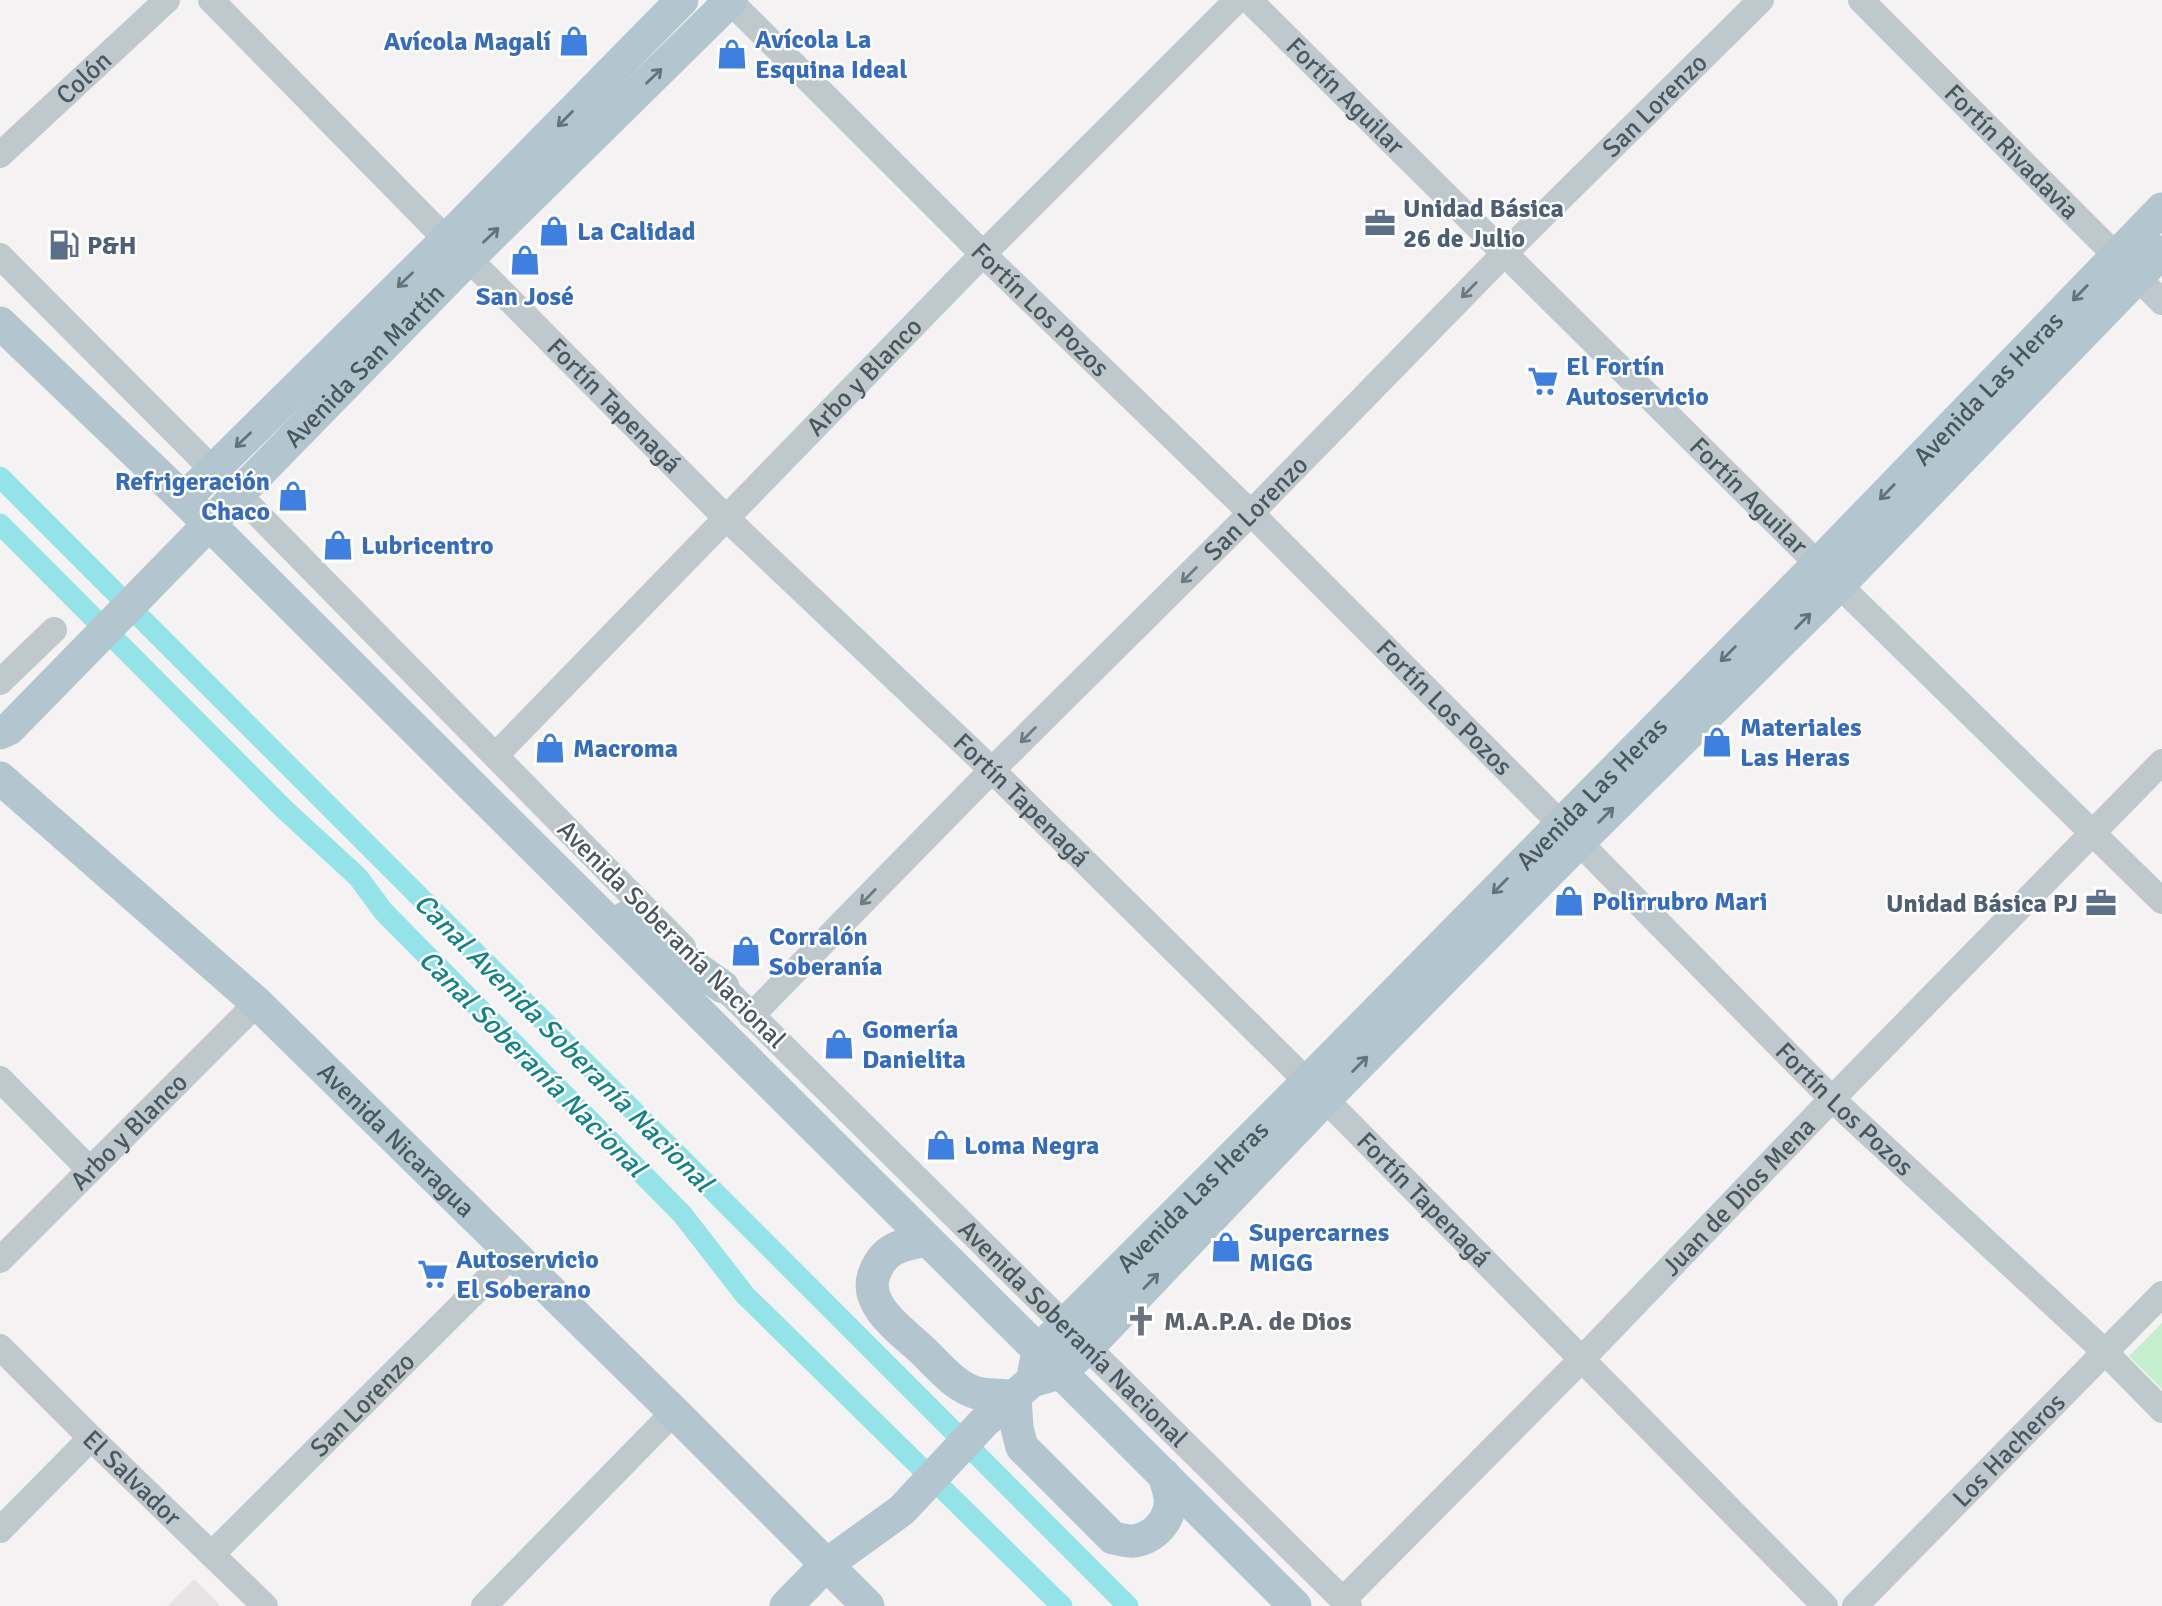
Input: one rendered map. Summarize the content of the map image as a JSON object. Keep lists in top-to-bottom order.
{
  "streets": {
    "main road": [
      "Avenida San Martín",
      "Avenida Las Heras",
      "Avenida Soberanía Nacional",
      "Avenida Nicaragua"
    ],
    "street": [
      "Colón",
      "Fortín Aguilar",
      "San Lorenzo",
      "Fortín Rivadavia",
      "Fortín Los Pozos",
      "Arbo y Blanco",
      "Fortín Tapenagá",
      "Juan de Dios Mena",
      "Los Hacheros",
      "El Salvador"
    ]
  },
  "crossings": [
    ["Fortín Aguilar", "San Lorenzo"],
    ["Fortín Aguilar", "Avenida Las Heras"],
    ["Fortín Aguilar", "Juan de Dios Mena"],
    ["San Lorenzo", "Fortín Los Pozos"],
    ["San Lorenzo", "Fortín Tapenagá"],
    ["San Lorenzo", "Avenida Soberanía Nacional"],
    ["San Lorenzo", "Avenida Nicaragua"],
    ["San Lorenzo", "El Salvador"],
    ["Fortín Rivadavia", "Avenida Las Heras"],
    ["Fortín Los Pozos", "Avenida San Martín"],
    ["Fortín Los Pozos", "Arbo y Blanco"],
    ["Fortín Los Pozos", "Avenida Las Heras"],
    ["Fortín Los Pozos", "Juan de Dios Mena"],
    ["Fortín Los Pozos", "Los Hacheros"],
    ["Avenida San Martín", "Fortín Tapenagá"],
    ["Avenida San Martín", "Avenida Soberanía Nacional"],
    ["Arbo y Blanco", "Fortín Tapenagá"],
    ["Arbo y Blanco", "Avenida Soberanía Nacional"],
    ["Arbo y Blanco", "Avenida Nicaragua"],
    ["Avenida Las Heras", "Fortín Tapenagá"],
    ["Avenida Las Heras", "Avenida Soberanía Nacional"],
    ["Avenida Las Heras", "Avenida Nicaragua"],
    ["Fortín Tapenagá", "Juan de Dios Mena"],
    ["Avenida Soberanía Nacional", "Juan de Dios Mena"]
  ],
  "one_way": ["San Lorenzo"],
  "water": ["Canal Avenida Soberanía Nacional", "Canal Soberanía Nacional"],
  "places": {
    "shop": [
      "Avícola Magalí",
      "Avícola La Esquina Ideal",
      "La Calidad",
      "San José",
      "Refrigeración Chaco",
      "Lubricentro",
      "Materiales Las Heras",
      "Macroma",
      "Polirrubro Mari",
      "Corralón Soberanía",
      "Gomería Danielita",
      "Loma Negra",
      "Supercarnes MIGG"
    ],
    "office": ["Unidad Básica 26 de Julio", "Unidad Básica PJ"],
    "fuel station": ["P&H"],
    "supermarket": ["El Fortín Autoservicio", "Autoservicio El Soberano"],
    "church": ["M.A.P.A. de Dios"]
  }
}
